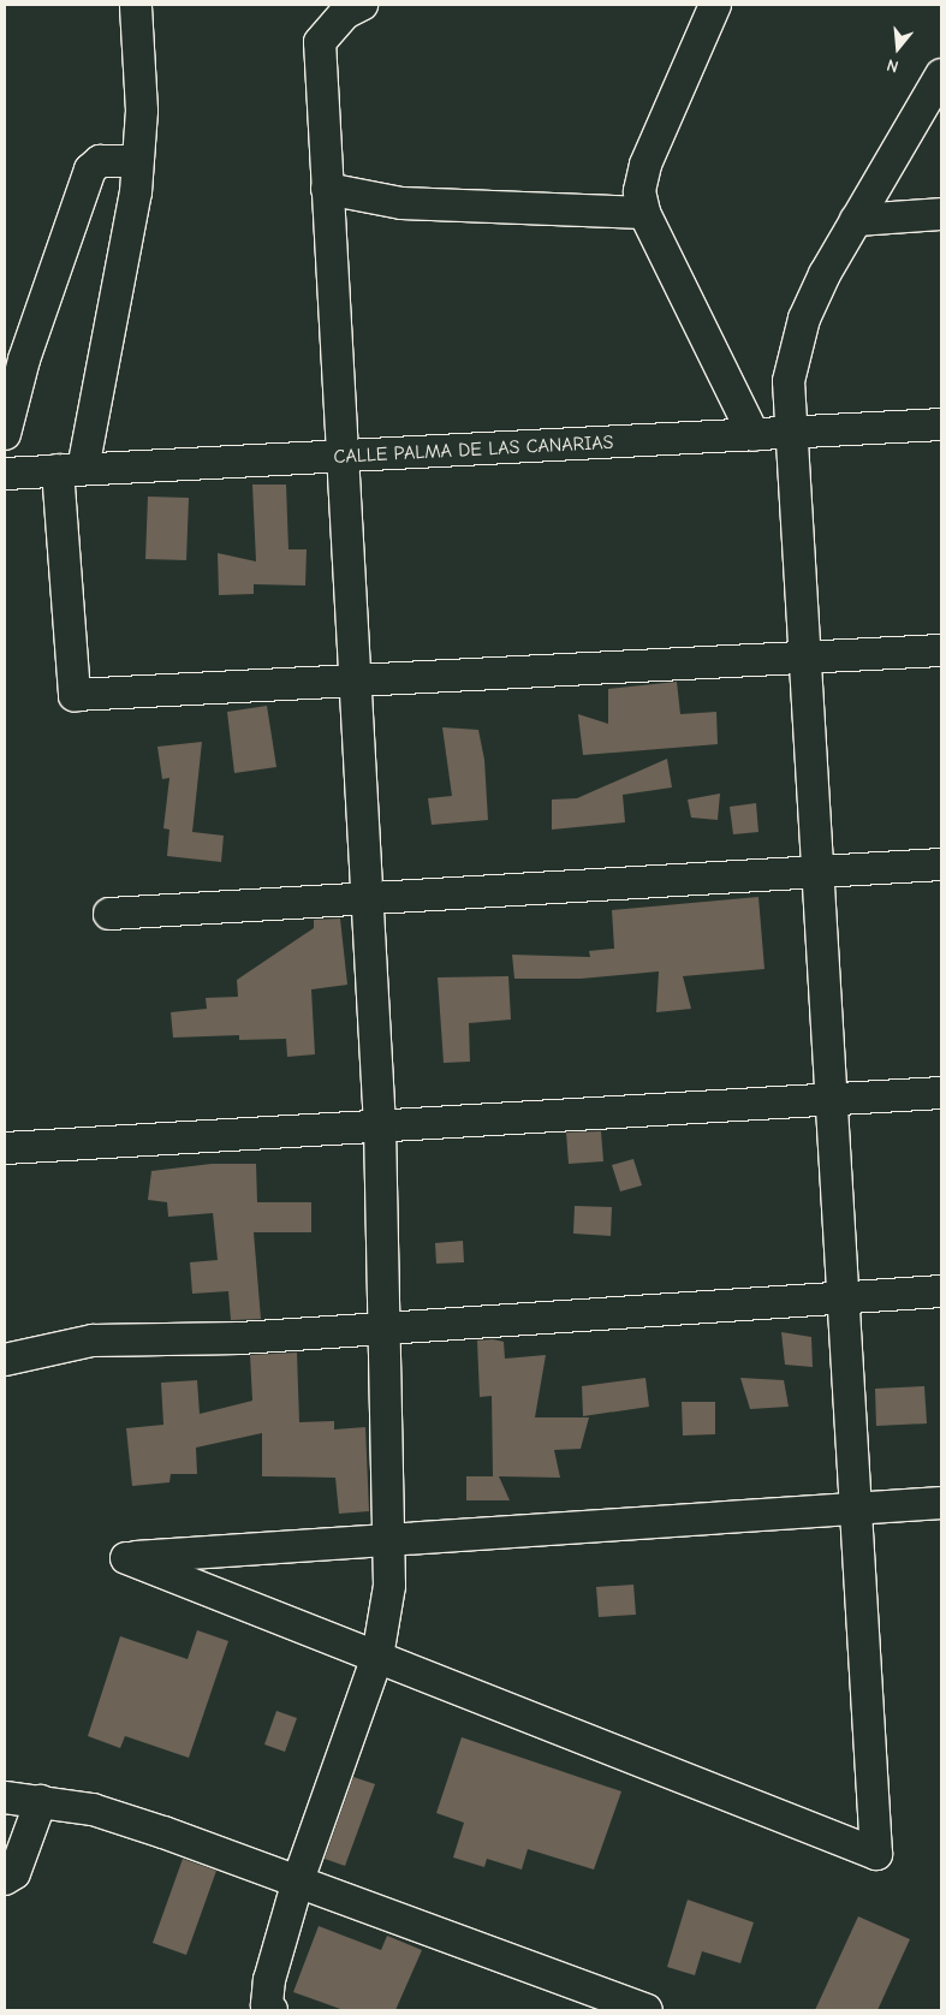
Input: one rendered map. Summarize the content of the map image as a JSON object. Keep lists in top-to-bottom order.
{
  "streets": {
    "street": ["CALLE PALMA DE LAS CANARIAS"]
  },
  "north": "bottom"
}
